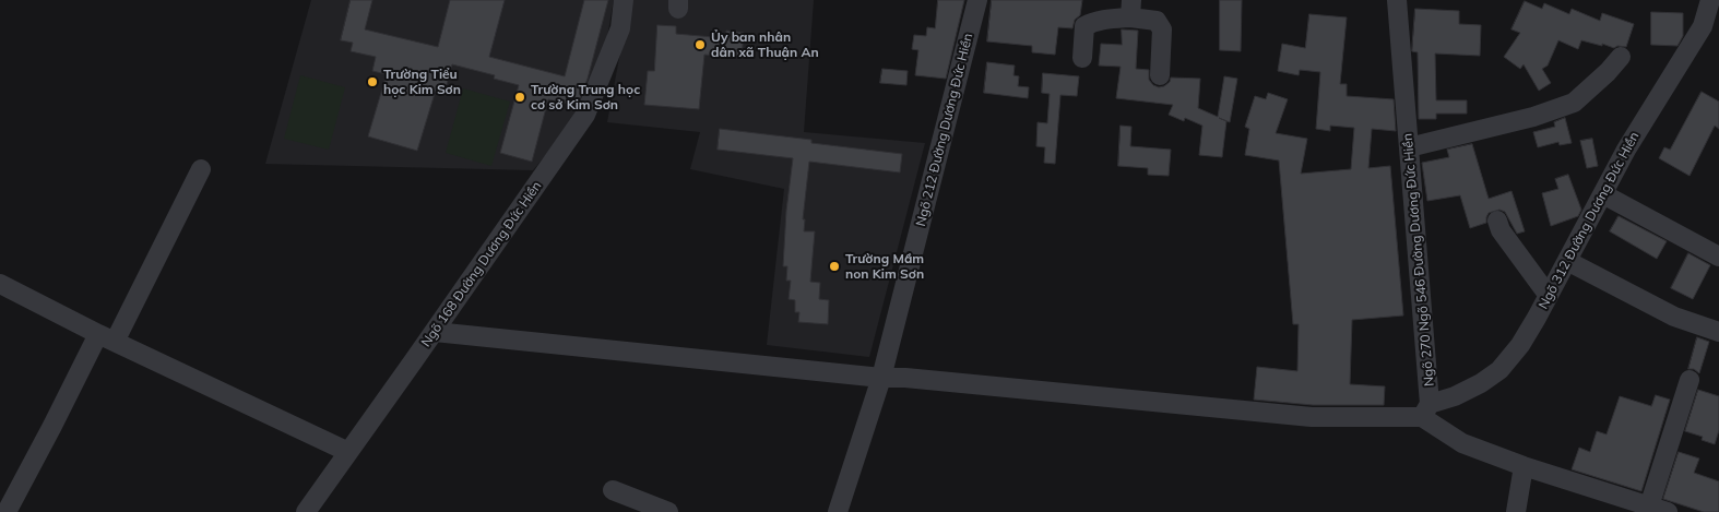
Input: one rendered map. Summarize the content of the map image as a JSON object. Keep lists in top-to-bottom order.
{
  "streets": {
    "street": [
      "Ngõ 212 Đường Dương Đức Hiền",
      "Ngõ 312 Đường Dương Đức Hiền",
      "Ngõ 270 Ngõ 546 Đường Dương Đức Hiền",
      "Ngõ 168 Đường Dương Đức Hiền"
    ]
  },
  "crossings": [
    ["Ngõ 212 Đường Dương Đức Hiền", "Ngõ 312 Đường Dương Đức Hiền"],
    ["Ngõ 312 Đường Dương Đức Hiền", "Ngõ 270 Ngõ 546 Đường Dương Đức Hiền"],
    ["Ngõ 312 Đường Dương Đức Hiền", "Ngõ 168 Đường Dương Đức Hiền"]
  ],
  "places": [
    "Ủy ban nhân dân xã Thuận An",
    "Trường Tiểu học Kim Sơn",
    "Trường Trung học cơ sở Kim Sơn",
    "Trường Mầm non Kim Sơn"
  ]
}
